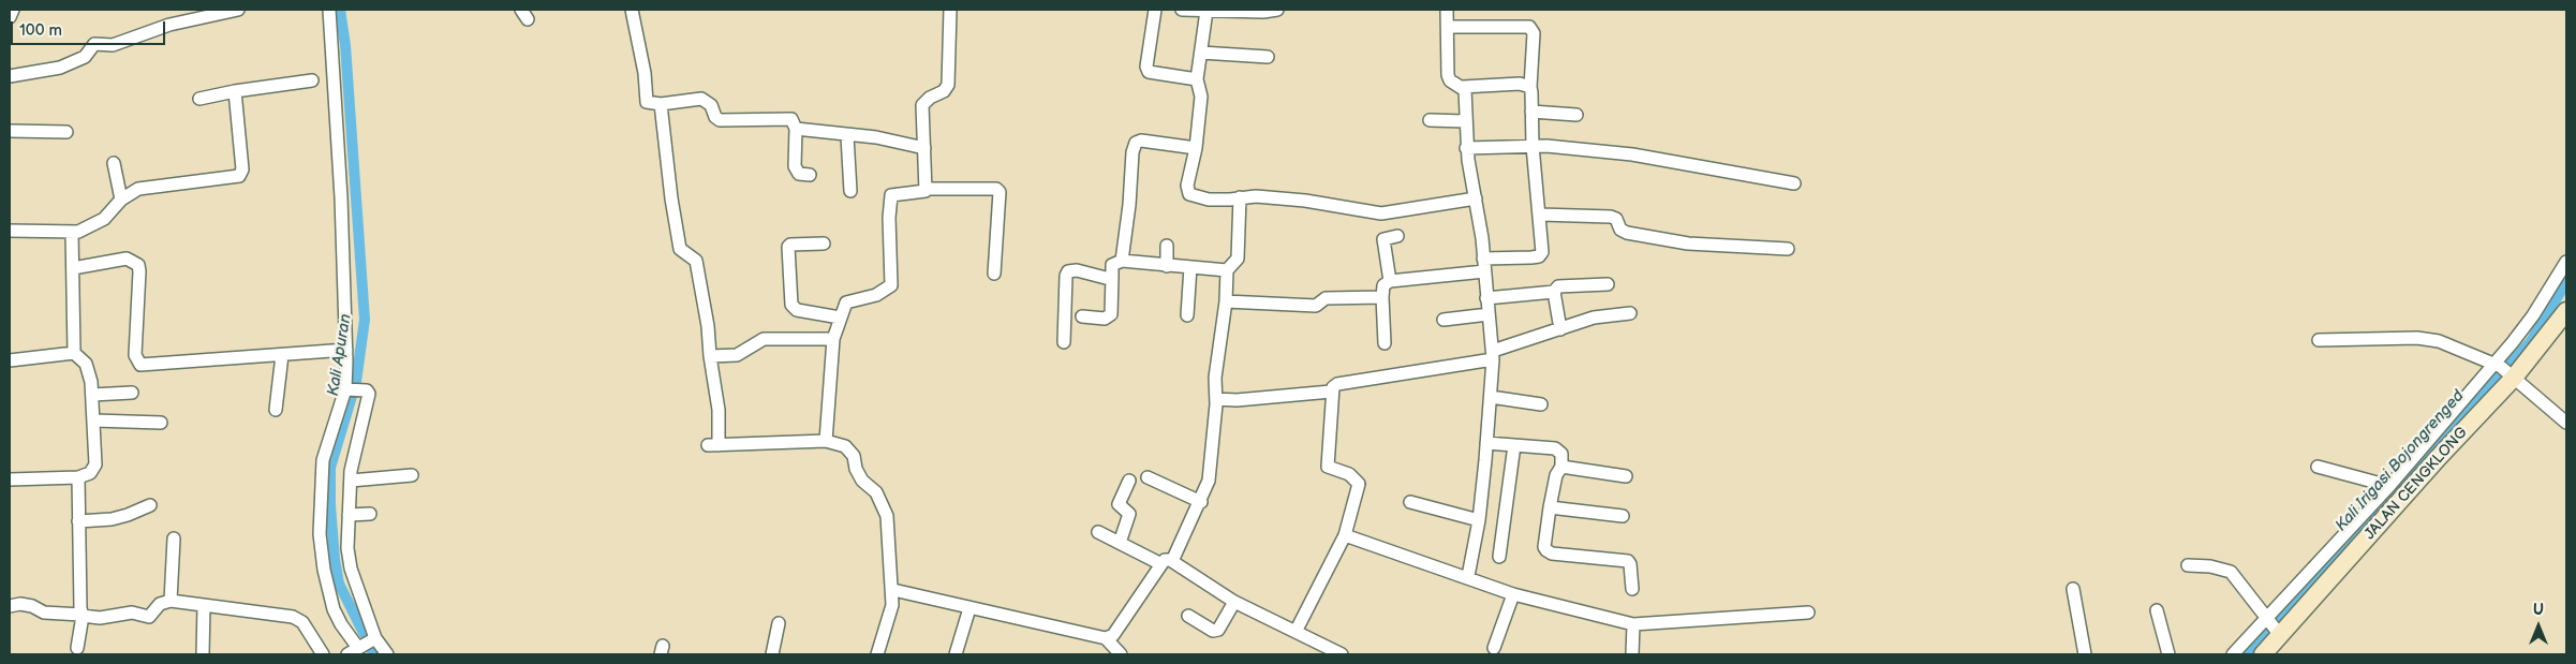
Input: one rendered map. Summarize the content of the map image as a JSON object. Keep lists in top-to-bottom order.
{
  "streets": {
    "main road": ["JALAN CENGKLONG"]
  },
  "water": ["Kali Apuran", "Kali Irigasi Bojongrenged"],
  "scale_bar": "100 m",
  "north": "top"
}
